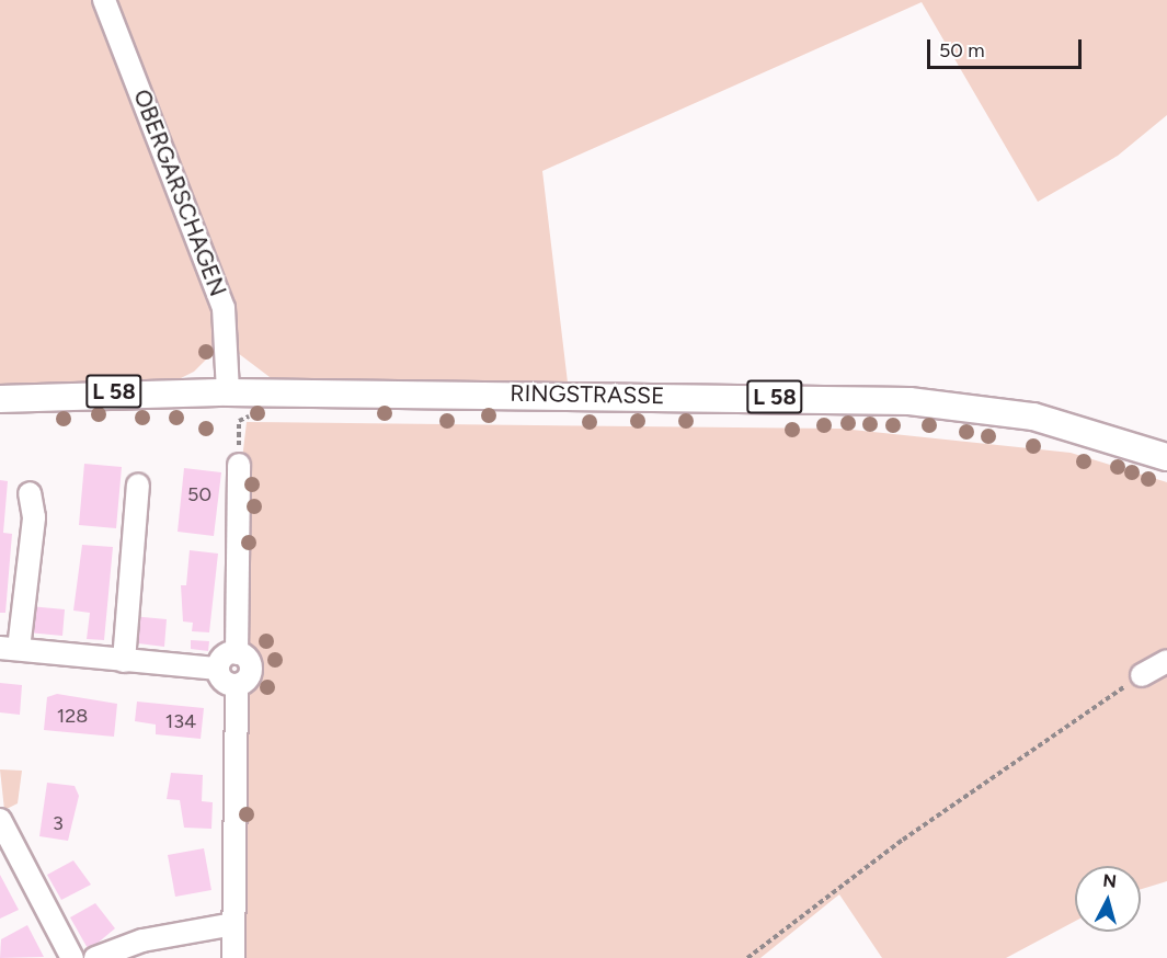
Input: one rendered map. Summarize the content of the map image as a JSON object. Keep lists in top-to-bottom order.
{
  "streets": {
    "main road": ["L 58", "RINGSTRASSE"],
    "street": ["OBERGARSCHAGEN"]
  },
  "crossings": [
    ["OBERGARSCHAGEN", "RINGSTRASSE"]
  ],
  "house_numbers": [
    "50",
    "128",
    "134",
    "3"
  ],
  "scale_bar": "50 m",
  "north": "top"
}
